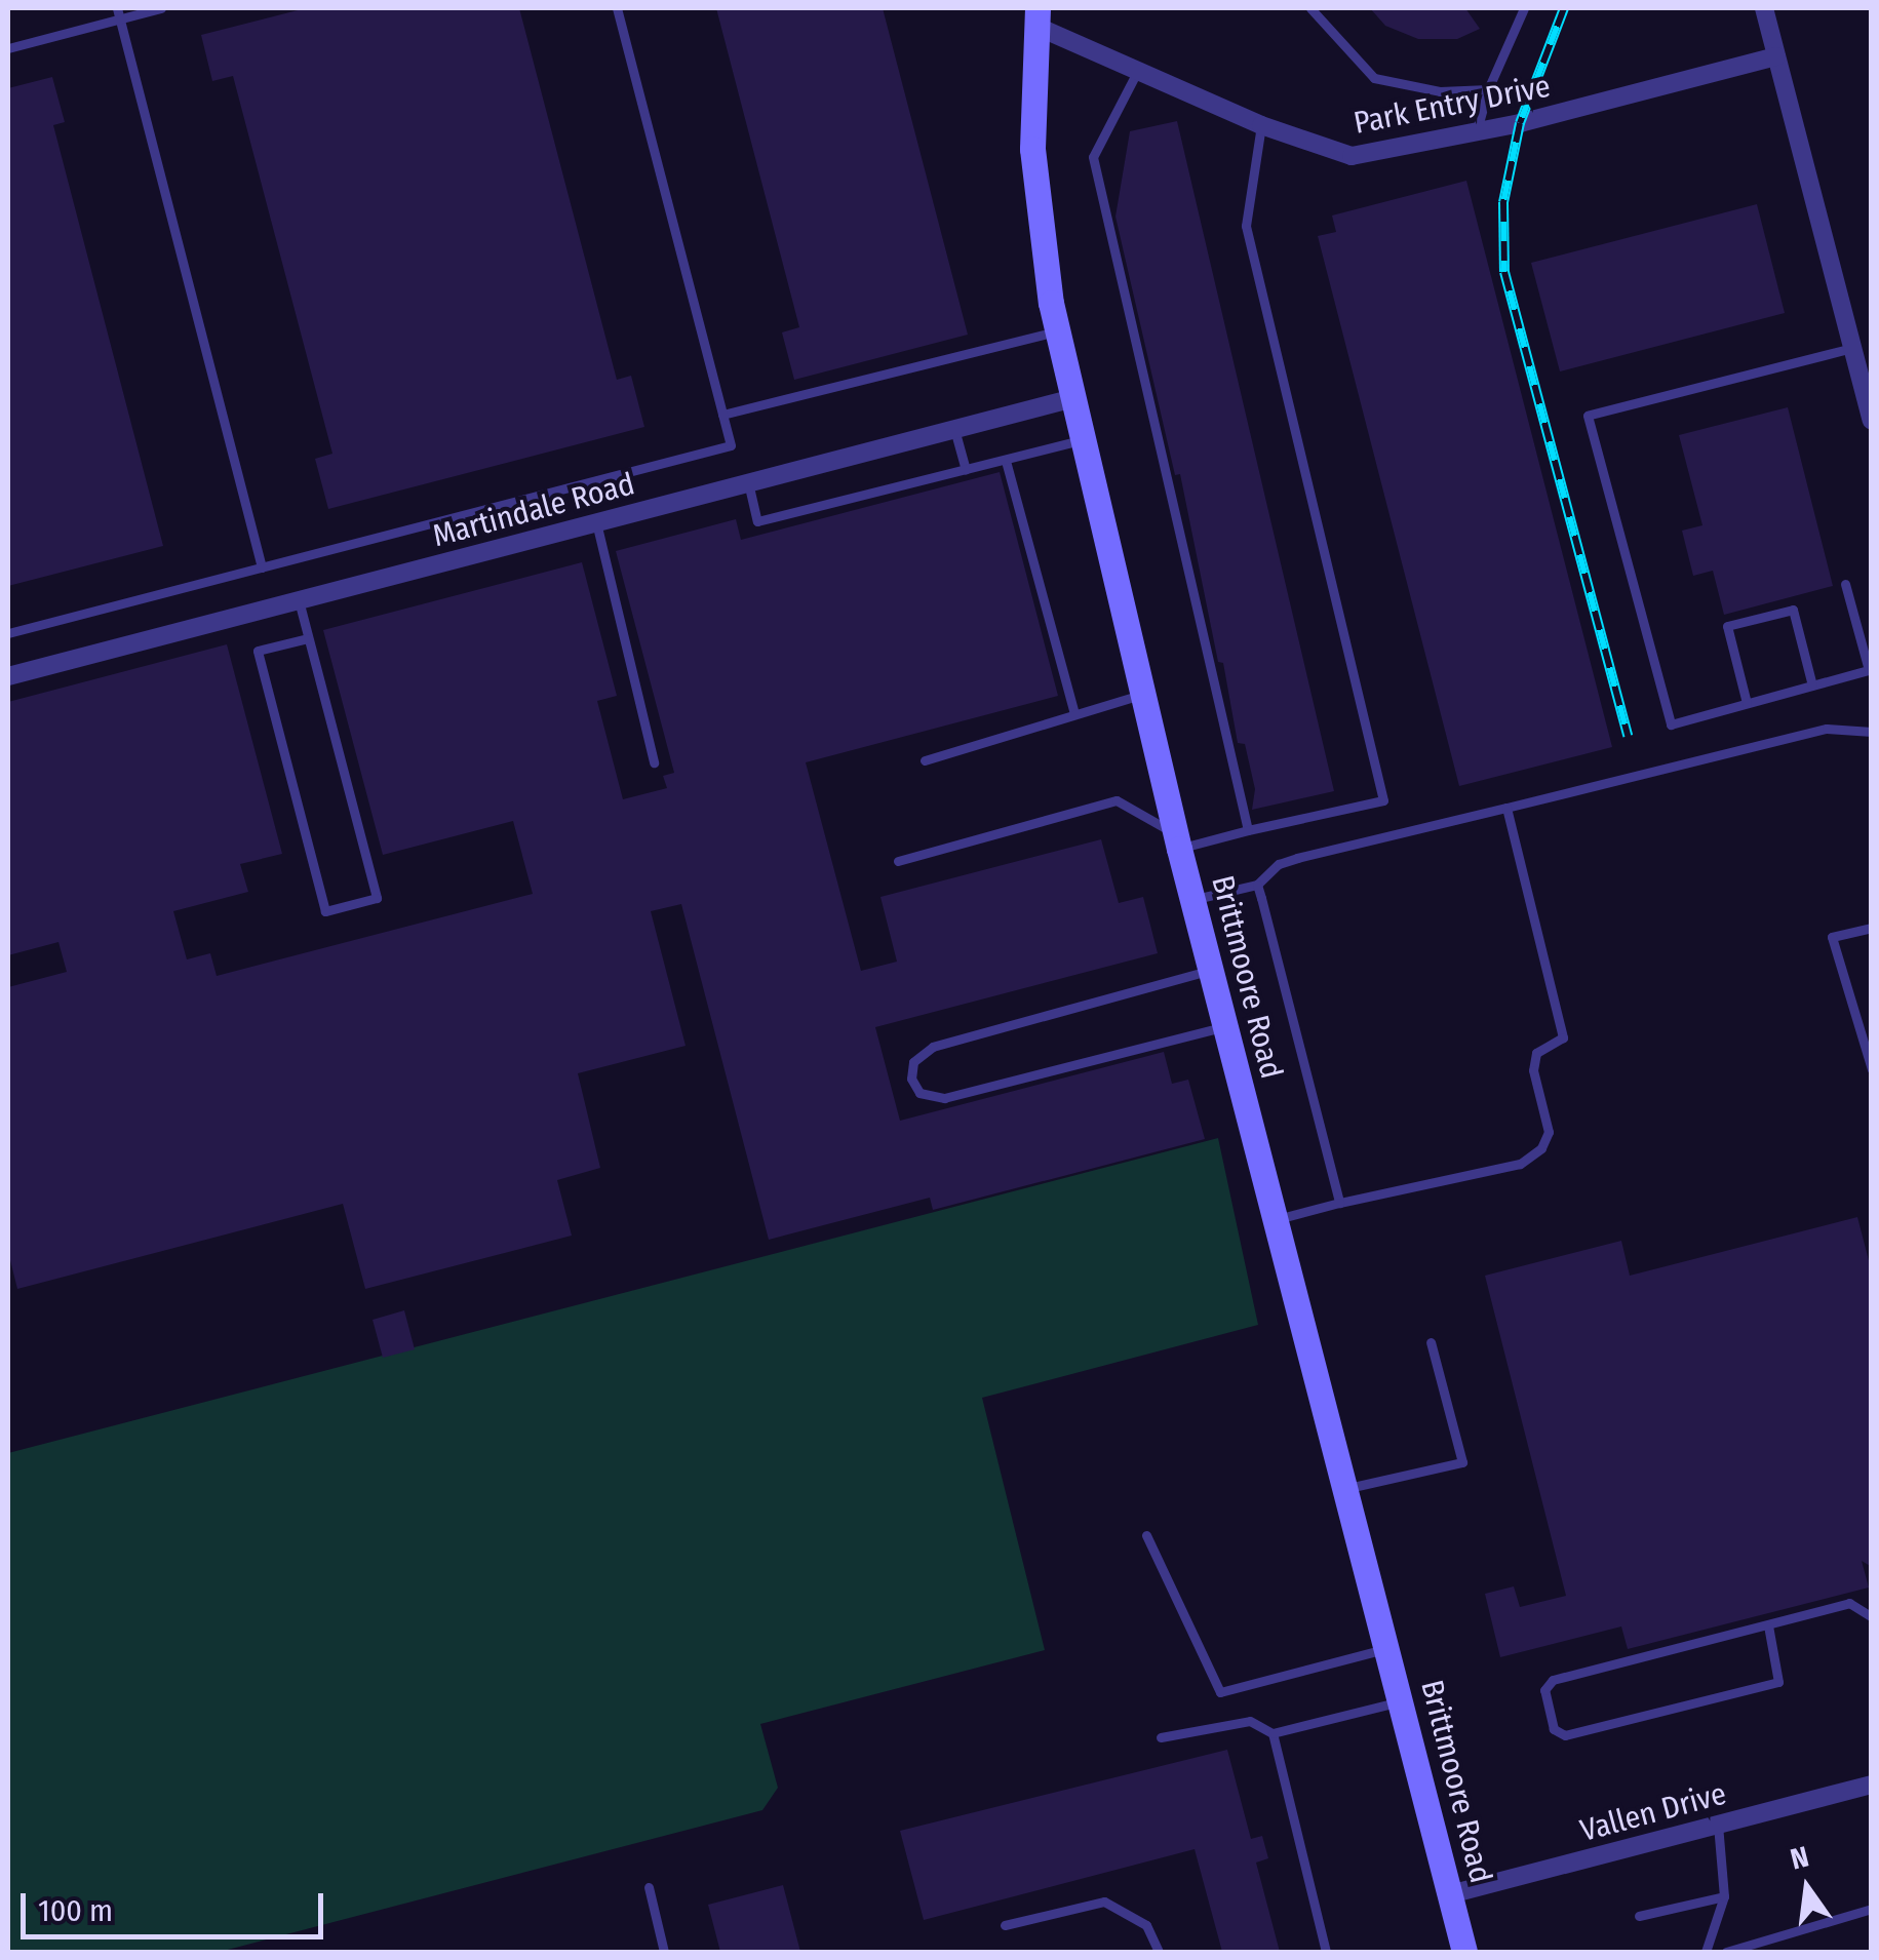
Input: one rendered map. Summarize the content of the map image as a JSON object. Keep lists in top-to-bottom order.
{
  "streets": {
    "main road": ["Brittmoore Road"],
    "street": ["Park Entry Drive", "Martindale Road", "Vallen Drive"]
  },
  "crossings": [
    ["Park Entry Drive", "Brittmoore Road"],
    ["Martindale Road", "Brittmoore Road"],
    ["Brittmoore Road", "Vallen Drive"]
  ],
  "scale_bar": "100 m",
  "north": "top"
}
